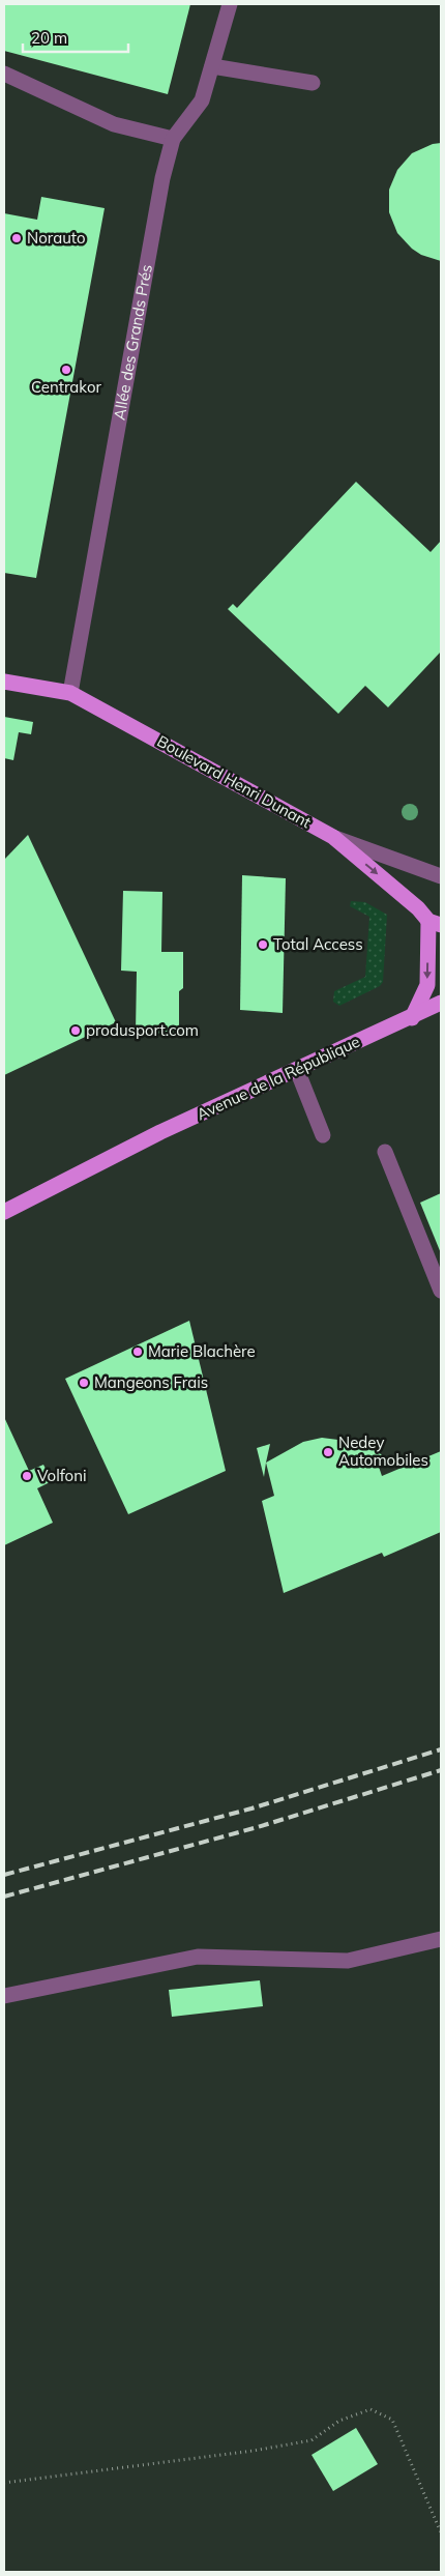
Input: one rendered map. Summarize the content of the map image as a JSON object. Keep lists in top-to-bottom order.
{
  "streets": {
    "main road": ["Boulevard Henri Dunant", "Avenue de la République"],
    "street": ["Allée des Grands Prés"]
  },
  "crossings": [
    ["Allée des Grands Prés", "Boulevard Henri Dunant"]
  ],
  "places": [
    "Norauto",
    "Centrakor",
    "Total Access",
    "produsport.com",
    "Marie Blachère",
    "Mangeons Frais",
    "Nedey Automobiles",
    "Volfoni"
  ],
  "scale_bar": "20 m"
}
